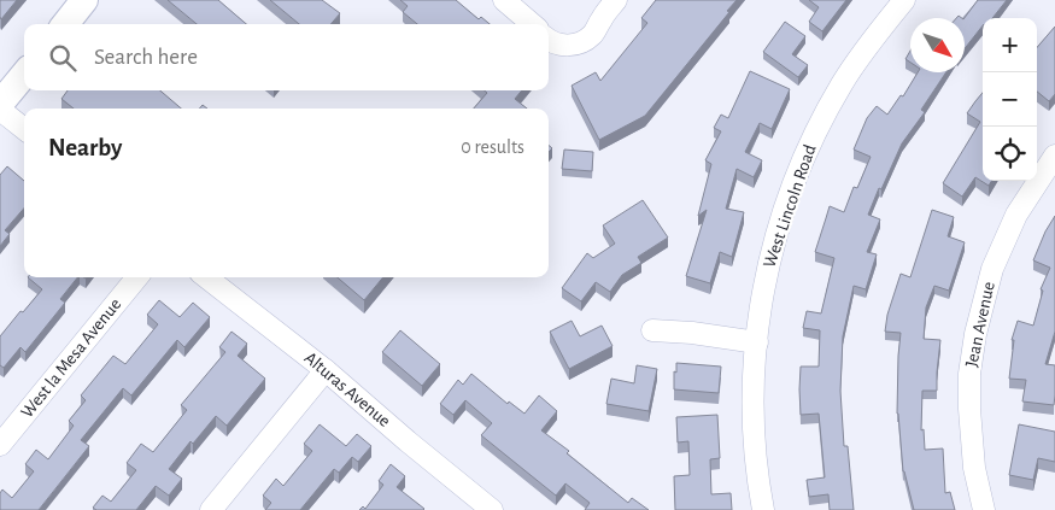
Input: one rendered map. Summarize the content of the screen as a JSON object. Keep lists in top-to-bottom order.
{
  "streets": {
    "street": [
      "West Lincoln Road",
      "Jean Avenue",
      "West la Mesa Avenue",
      "Alturas Avenue"
    ]
  },
  "north": "bottom right",
  "page": {
    "map_buttons": ["+", "−"],
    "search": "Search here",
    "heading": ["Nearby", "0 results"]
  }
}
